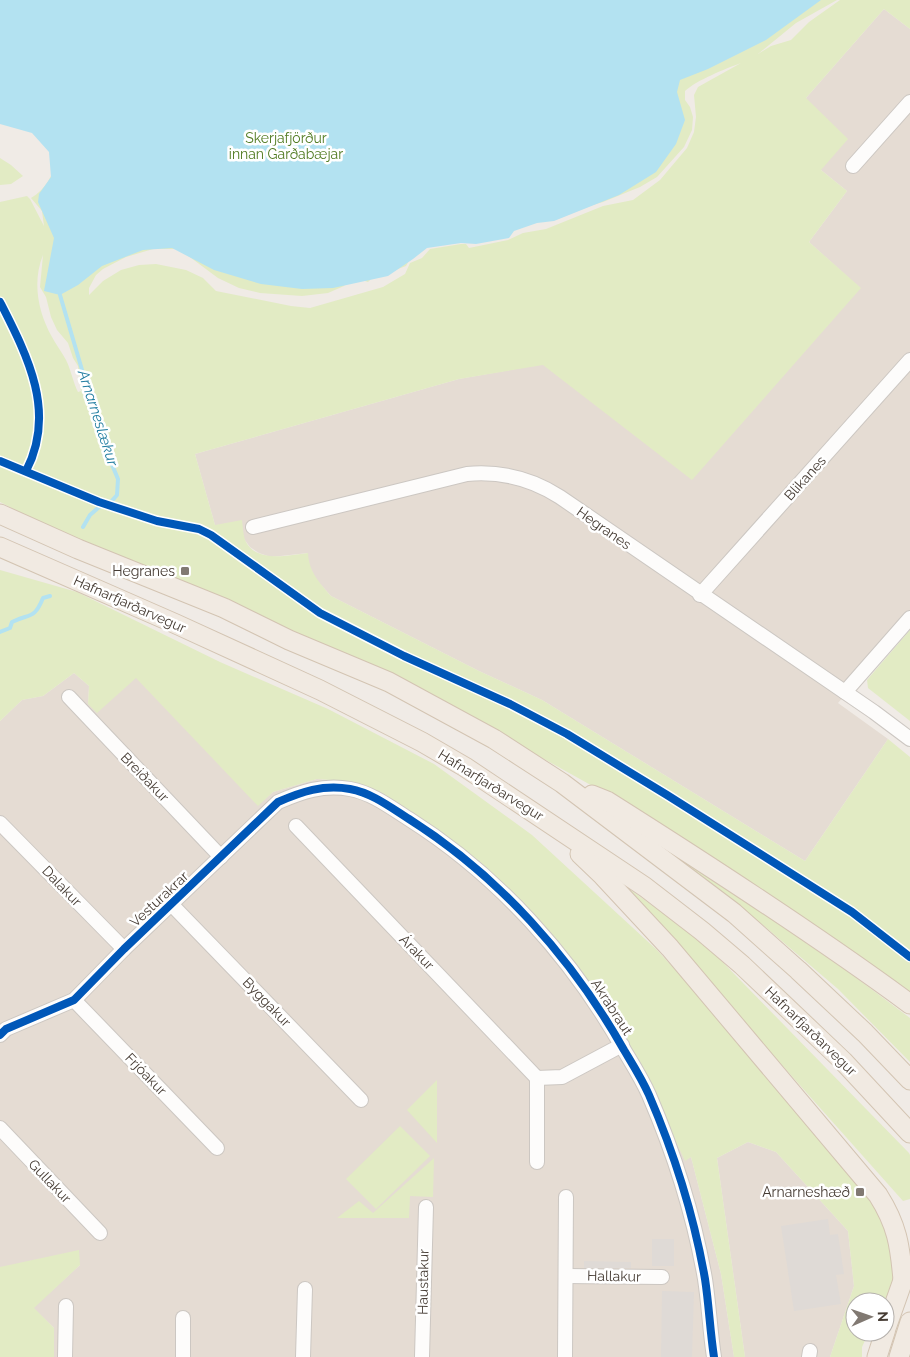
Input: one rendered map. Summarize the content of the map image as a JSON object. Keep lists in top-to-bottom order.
{
  "streets": {
    "main road": ["Hafnarfjarðarvegur"],
    "street": [
      "Blikanes",
      "Hegranes",
      "Breiðakur",
      "Dalakur",
      "Vesturakrar",
      "Árakur",
      "Byggakur",
      "Akrabraut",
      "Frjóakur",
      "Gullakur",
      "Hallakur",
      "Haustakur"
    ]
  },
  "crossings": [
    ["Blikanes", "Hegranes"],
    ["Breiðakur", "Vesturakrar"],
    ["Dalakur", "Vesturakrar"],
    ["Vesturakrar", "Byggakur"],
    ["Vesturakrar", "Akrabraut"],
    ["Vesturakrar", "Frjóakur"]
  ],
  "water": ["Arnarneslækur"],
  "parks": ["Skerjafjörður innan Garðabæjar"],
  "places": {
    "transit": ["Hegranes", "Arnarneshæð"]
  },
  "north": "right"
}
